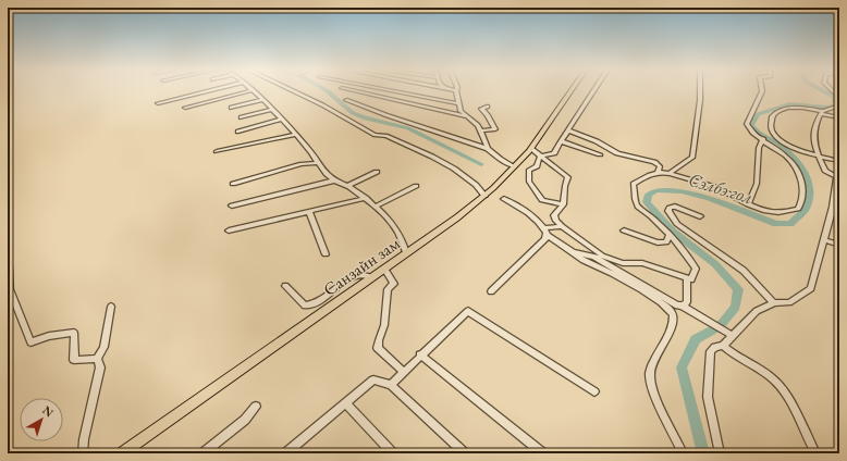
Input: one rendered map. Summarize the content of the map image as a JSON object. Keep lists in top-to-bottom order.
{
  "streets": {
    "main road": ["Санзайн зам"]
  },
  "water": ["Сэлбэ гол"],
  "north": "top right"
}
